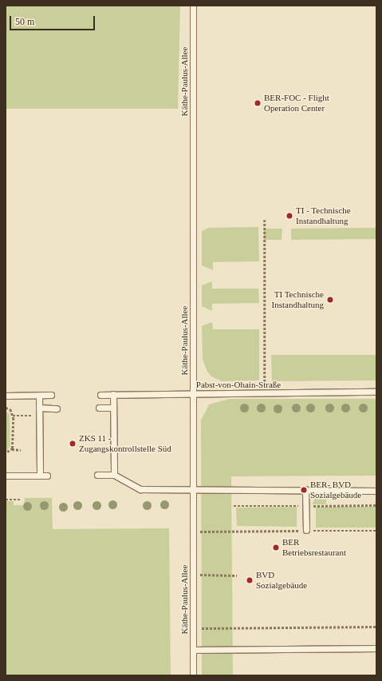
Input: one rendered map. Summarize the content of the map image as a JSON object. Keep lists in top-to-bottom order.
{
  "streets": {
    "lane": ["Käthe-Paulus-Allee", "Pabst-von-Ohain-Straße"]
  },
  "crossings": [
    ["Käthe-Paulus-Allee", "Pabst-von-Ohain-Straße"]
  ],
  "places": [
    "BER-FOC - Flight Operation Center",
    "TI - Technische Instandhaltung",
    "TI Technische Instandhaltung",
    "ZKS 11 - Zugangskontrollstelle Süd",
    "BER- BVD Sozialgebäude",
    "BER Betriebsrestaurant",
    "BVD Sozialgebäude"
  ],
  "scale_bar": "50 m"
}
